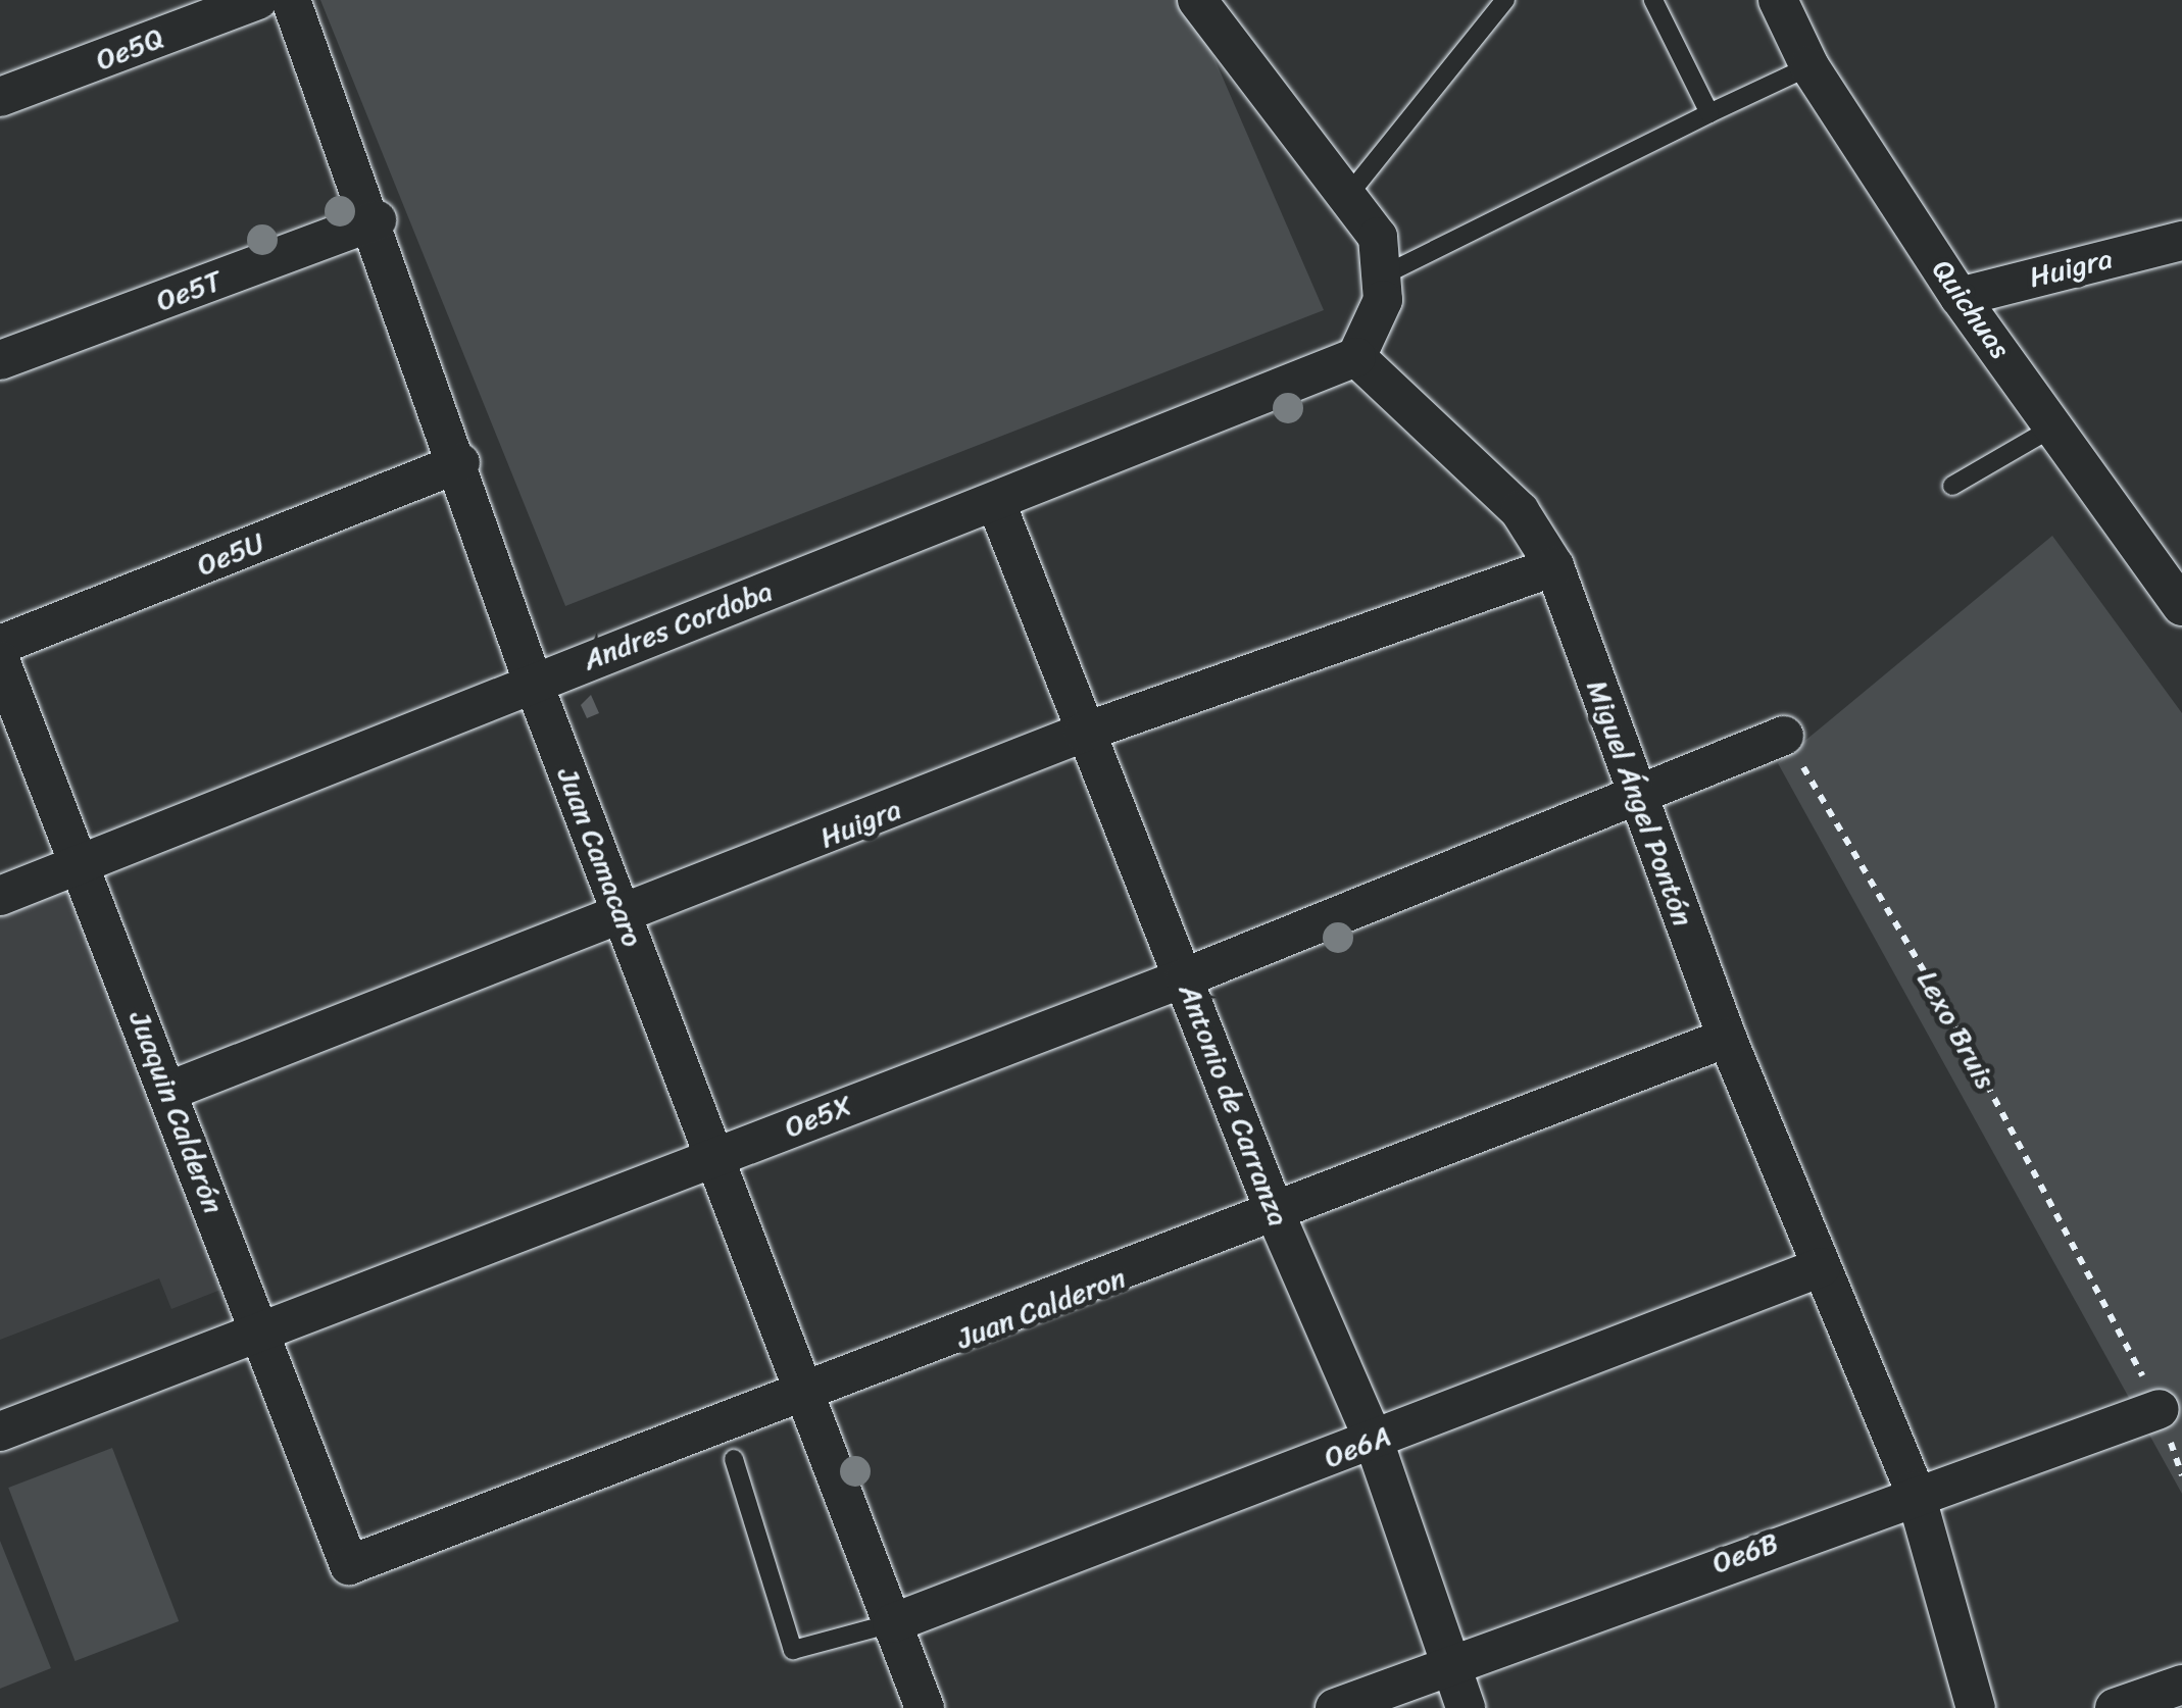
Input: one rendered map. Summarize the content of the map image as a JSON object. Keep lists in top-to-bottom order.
{
  "streets": {
    "street": [
      "Oe5Q",
      "Huigra",
      "Oe5T",
      "Quichuas",
      "Oe5U",
      "Andres Cordoba",
      "Miguel Ángel Pontón",
      "Juan Camacaro",
      "Antonio de Carranza",
      "Juaquin Calderón",
      "Oe5X",
      "Juan Calderon",
      "Oe6A",
      "Oe6B"
    ],
    "path": ["Lexo Bruis"]
  },
  "crossings": [
    ["Huigra", "Quichuas"],
    ["Huigra", "Miguel Ángel Pontón"],
    ["Huigra", "Juan Camacaro"],
    ["Huigra", "Antonio de Carranza"],
    ["Huigra", "Juaquin Calderón"],
    ["Oe5T", "Juan Camacaro"],
    ["Oe5U", "Juan Camacaro"],
    ["Andres Cordoba", "Miguel Ángel Pontón"],
    ["Andres Cordoba", "Juan Camacaro"],
    ["Andres Cordoba", "Antonio de Carranza"],
    ["Andres Cordoba", "Juaquin Calderón"],
    ["Miguel Ángel Pontón", "Oe5X"],
    ["Miguel Ángel Pontón", "Juan Calderon"],
    ["Miguel Ángel Pontón", "Oe6A"],
    ["Miguel Ángel Pontón", "Oe6B"],
    ["Juan Camacaro", "Oe5X"],
    ["Juan Camacaro", "Juan Calderon"],
    ["Juan Camacaro", "Oe6A"],
    ["Lexo Bruis", "Oe6B"],
    ["Antonio de Carranza", "Oe5X"],
    ["Antonio de Carranza", "Juan Calderon"],
    ["Antonio de Carranza", "Oe6A"],
    ["Antonio de Carranza", "Oe6B"],
    ["Juaquin Calderón", "Oe5X"],
    ["Juaquin Calderón", "Juan Calderon"]
  ]
}
